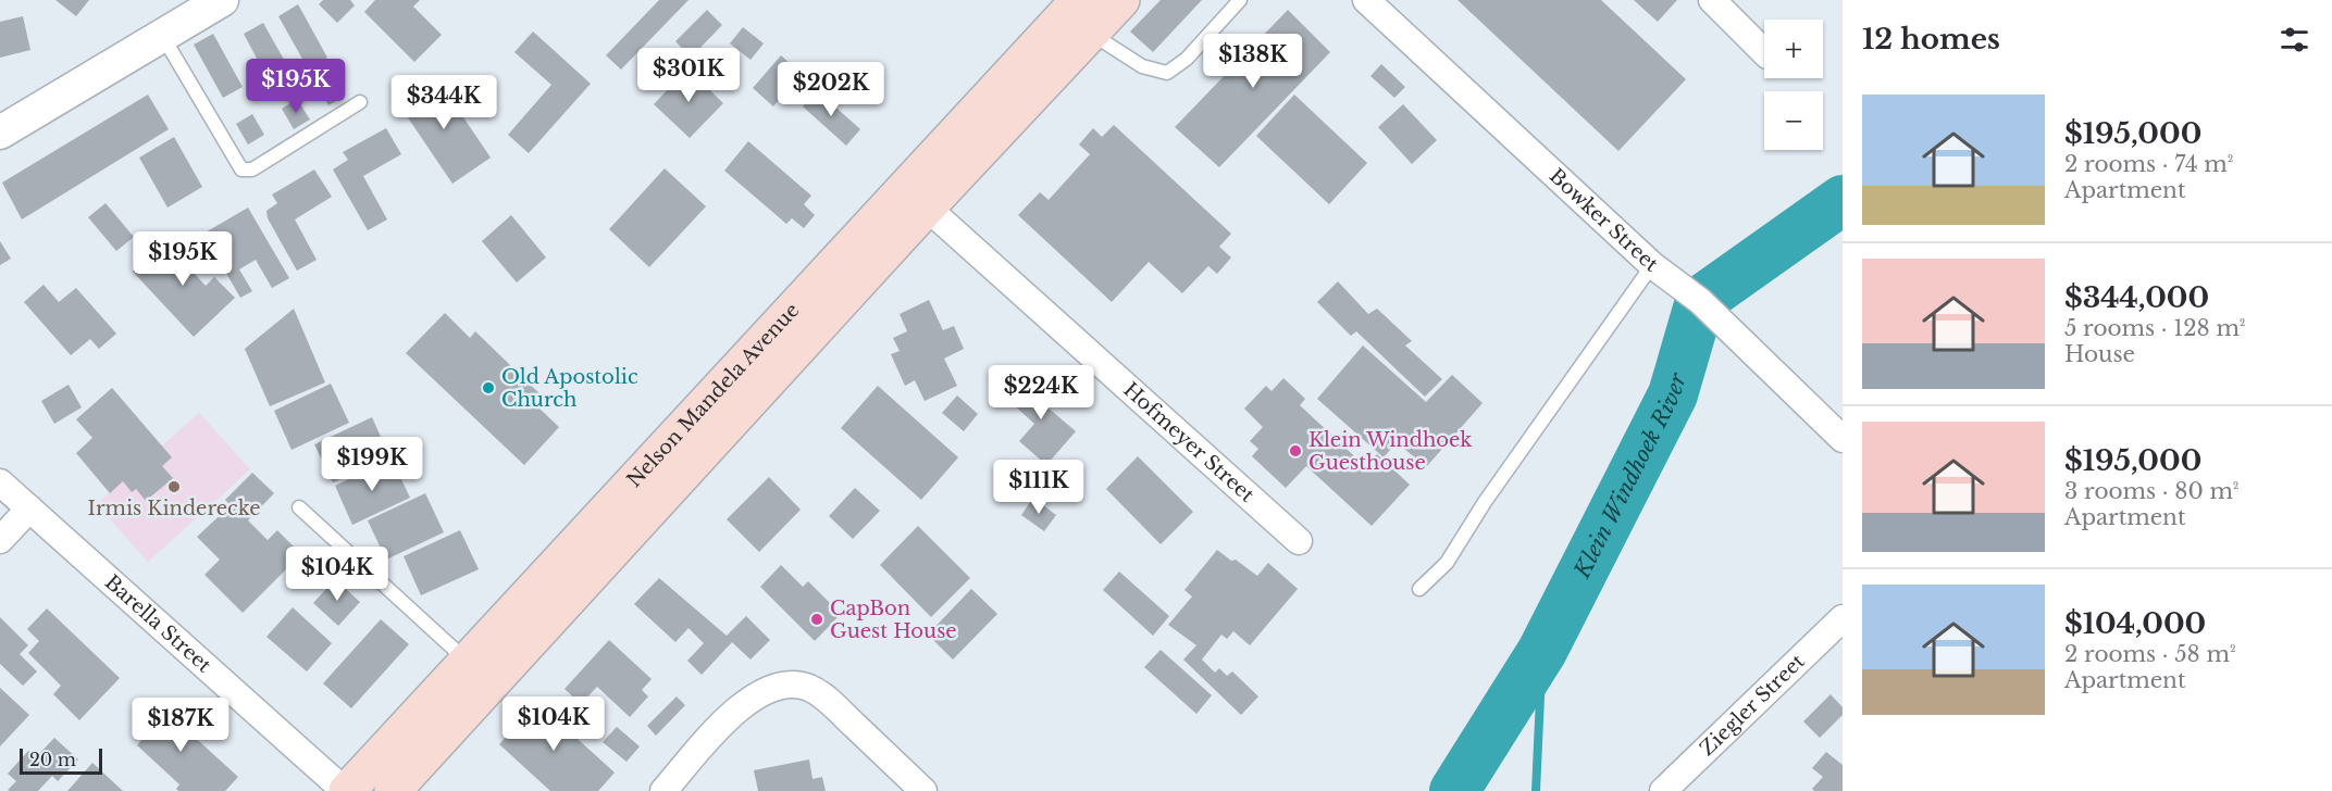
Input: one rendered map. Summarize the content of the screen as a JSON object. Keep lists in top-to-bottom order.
{
  "streets": {
    "main road": ["Nelson Mandela Avenue"],
    "street": [
      "Bowker Street",
      "Hofmeyer Street",
      "Barella Street",
      "Ziegler Street"
    ]
  },
  "crossings": [
    ["Nelson Mandela Avenue", "Hofmeyer Street"],
    ["Nelson Mandela Avenue", "Barella Street"]
  ],
  "water": ["Klein Windhoek River"],
  "places": [
    "Old Apostolic Church",
    "Klein Windhoek Guesthouse",
    "Irmis Kinderecke",
    "CapBon Guest House"
  ],
  "scale_bar": "20 m",
  "page": {
    "heading": "12 homes",
    "map_buttons": ["+", "−"],
    "price": [
      "$138K",
      "$301K",
      "$195K",
      "$202K",
      "$344K",
      "$195K",
      "$224K",
      "$199K",
      "$111K",
      "$104K",
      "$104K",
      "$187K"
    ],
    "list": [
      {
        "name": "$195,000",
        "note": "2 rooms · 74 m² · Apartment"
      },
      {
        "name": "$344,000",
        "note": "5 rooms · 128 m² · House"
      },
      {
        "name": "$195,000",
        "note": "3 rooms · 80 m² · Apartment"
      },
      {
        "name": "$104,000",
        "note": "2 rooms · 58 m² · Apartment"
      }
    ],
    "scale": "20 m"
  }
}
